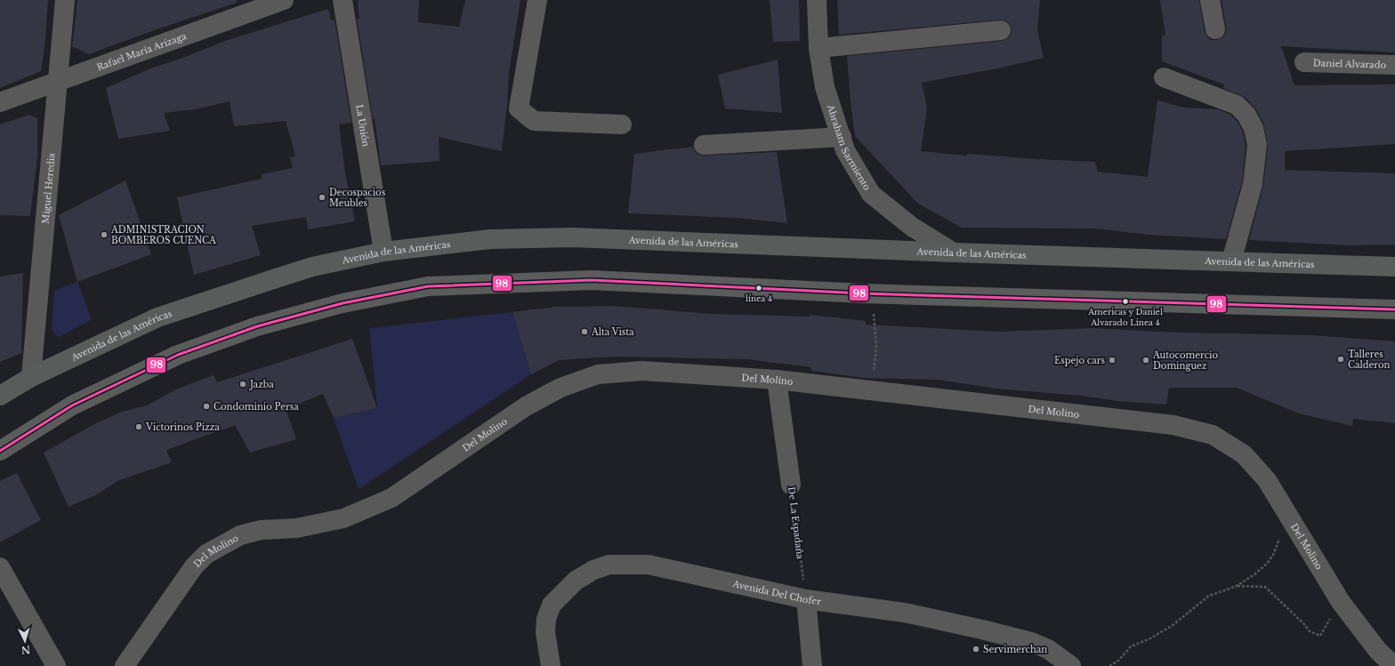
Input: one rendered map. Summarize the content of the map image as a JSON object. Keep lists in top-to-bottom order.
{
  "streets": {
    "main road": ["Avenida de las Américas"],
    "street": [
      "Rafael María Arízaga",
      "Daniel Alvarado",
      "La Unión",
      "Abraham Sarmiento",
      "Miguel Heredia",
      "Del Molino",
      "De La Espadaña",
      "Avenida Del Chofer"
    ]
  },
  "crossings": [
    ["Rafael María Arízaga", "Miguel Heredia"],
    ["La Unión", "Avenida de las Américas"],
    ["Abraham Sarmiento", "Avenida de las Américas"],
    ["Miguel Heredia", "Avenida de las Américas"],
    ["Del Molino", "De La Espadaña"],
    ["De La Espadaña", "Avenida Del Chofer"]
  ],
  "places": [
    "Decospacios Meubles",
    "ADMINISTRACION BOMBEROS CUENCA",
    "línea 4",
    "Americas y Daniel Alvarado Linea 4",
    "Alta Vista",
    "Talleres Calderon",
    "Espejo cars",
    "Autocomercio Dominguez",
    "Jazba",
    "Condominio Persa",
    "Victorinos Pizza",
    "Servimerchan"
  ],
  "lines": ["transit line 98"],
  "north": "bottom"
}
